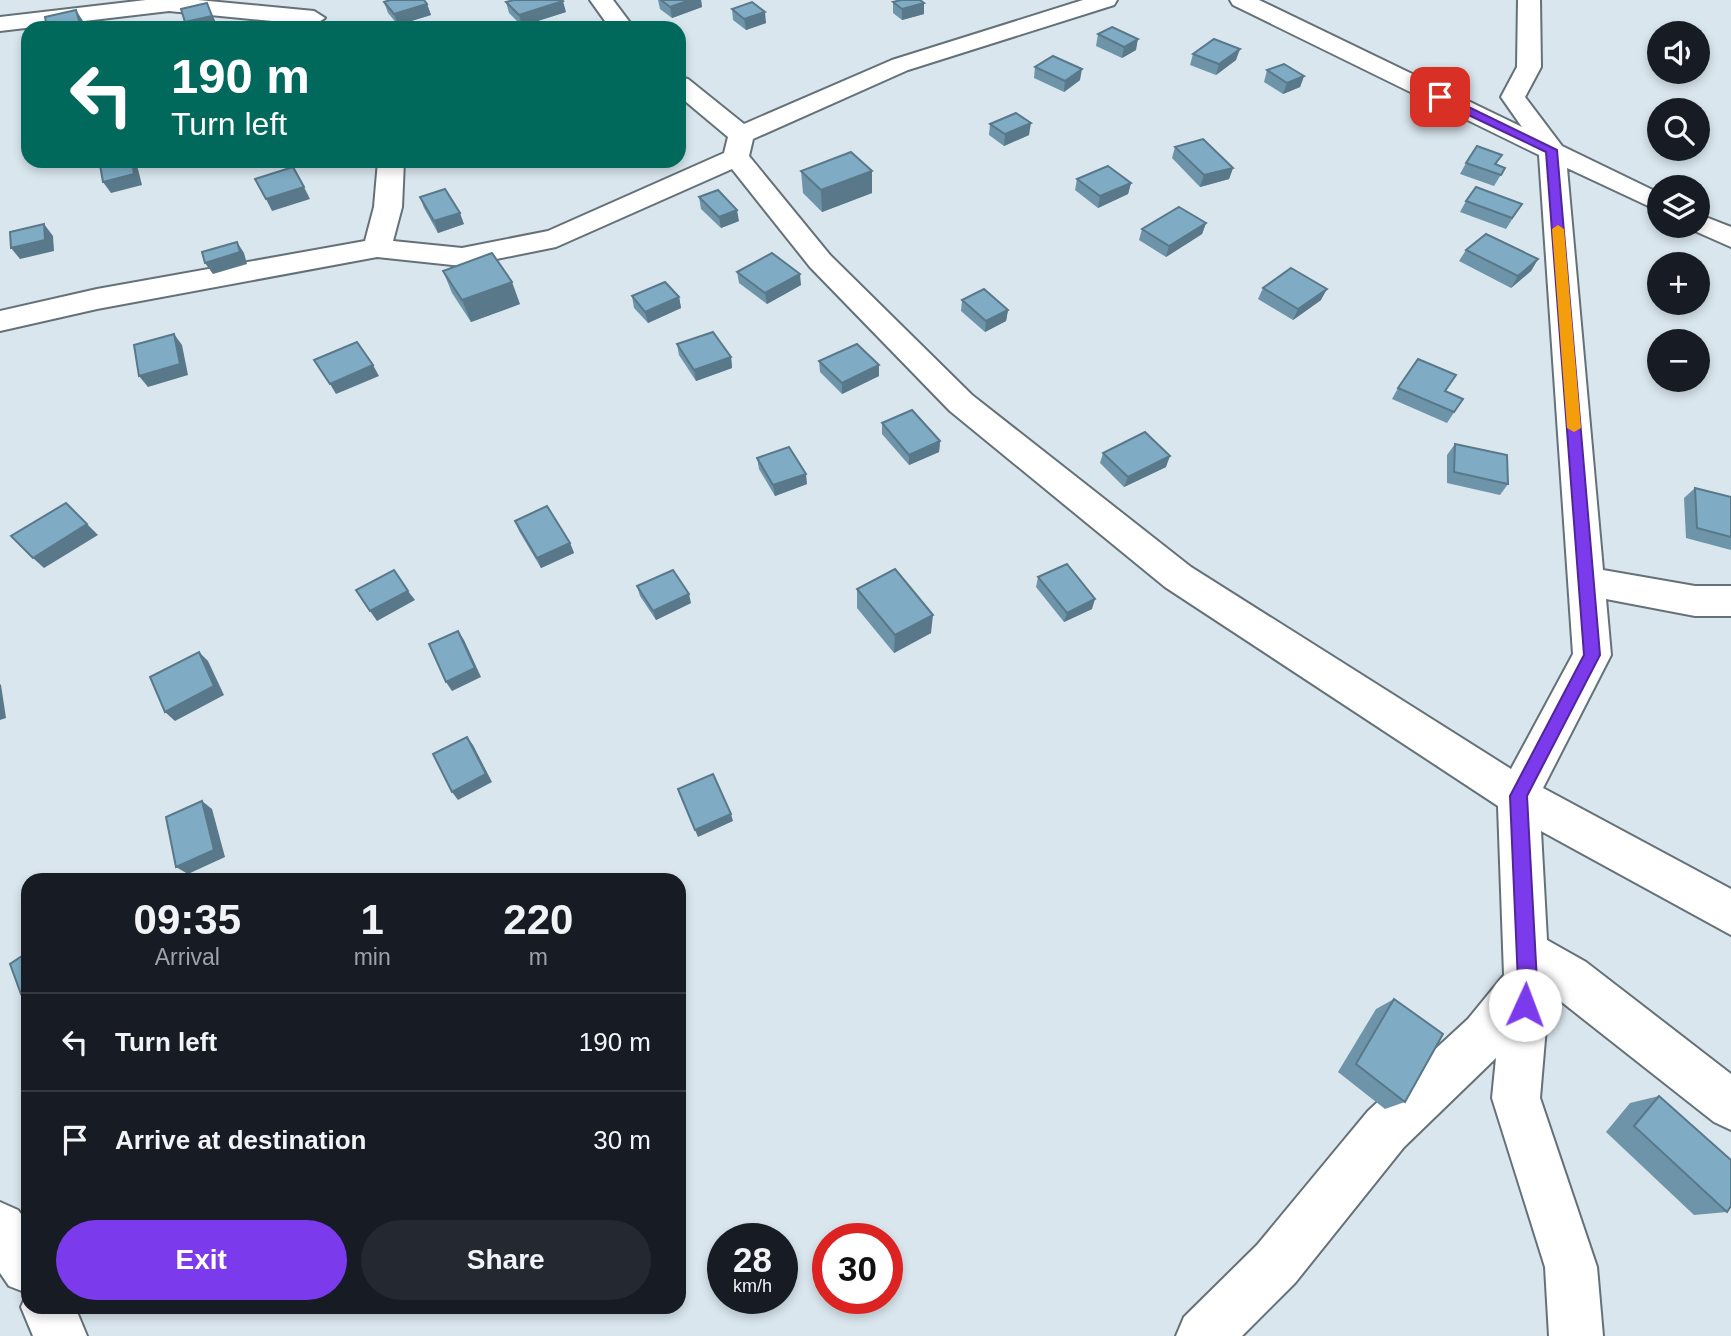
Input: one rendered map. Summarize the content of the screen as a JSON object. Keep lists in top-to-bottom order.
{
  "page": {
    "map_buttons": ["+", "−"],
    "turn": ["190 m", "Turn left"],
    "eta": [
      "09:35",
      "Arrival",
      "1",
      "min",
      "220",
      "m"
    ],
    "list": [
      {
        "name": "Turn left",
        "value": "190 m"
      },
      {
        "name": "Arrive at destination",
        "value": "30 m"
      }
    ],
    "buttons": ["Exit", "Share"],
    "speed": "28 km/h",
    "limit": "30"
  }
}
